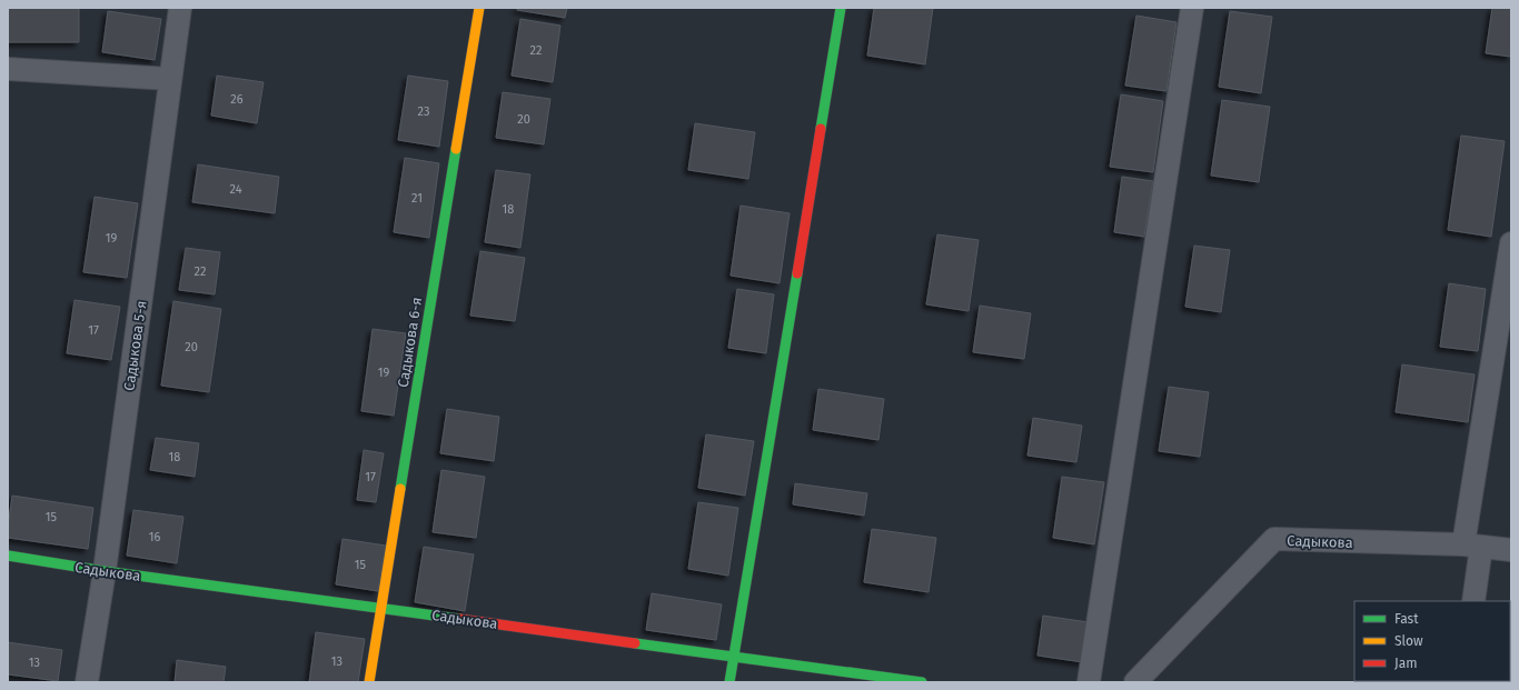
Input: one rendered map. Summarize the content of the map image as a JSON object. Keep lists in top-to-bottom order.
{
  "streets": {
    "street": ["Садыкова 6-я", "Садыкова 5-я", "Садыкова"]
  },
  "crossings": [
    ["Садыкова 6-я", "Садыкова"],
    ["Садыкова 5-я", "Садыкова"]
  ],
  "house_numbers": [
    "22",
    "26",
    "23",
    "20",
    "24",
    "21",
    "18",
    "19",
    "22",
    "17",
    "20",
    "19",
    "18",
    "17",
    "15",
    "16",
    "15",
    "13",
    "13"
  ],
  "legend": ["Fast", "Slow", "Jam"]
}
